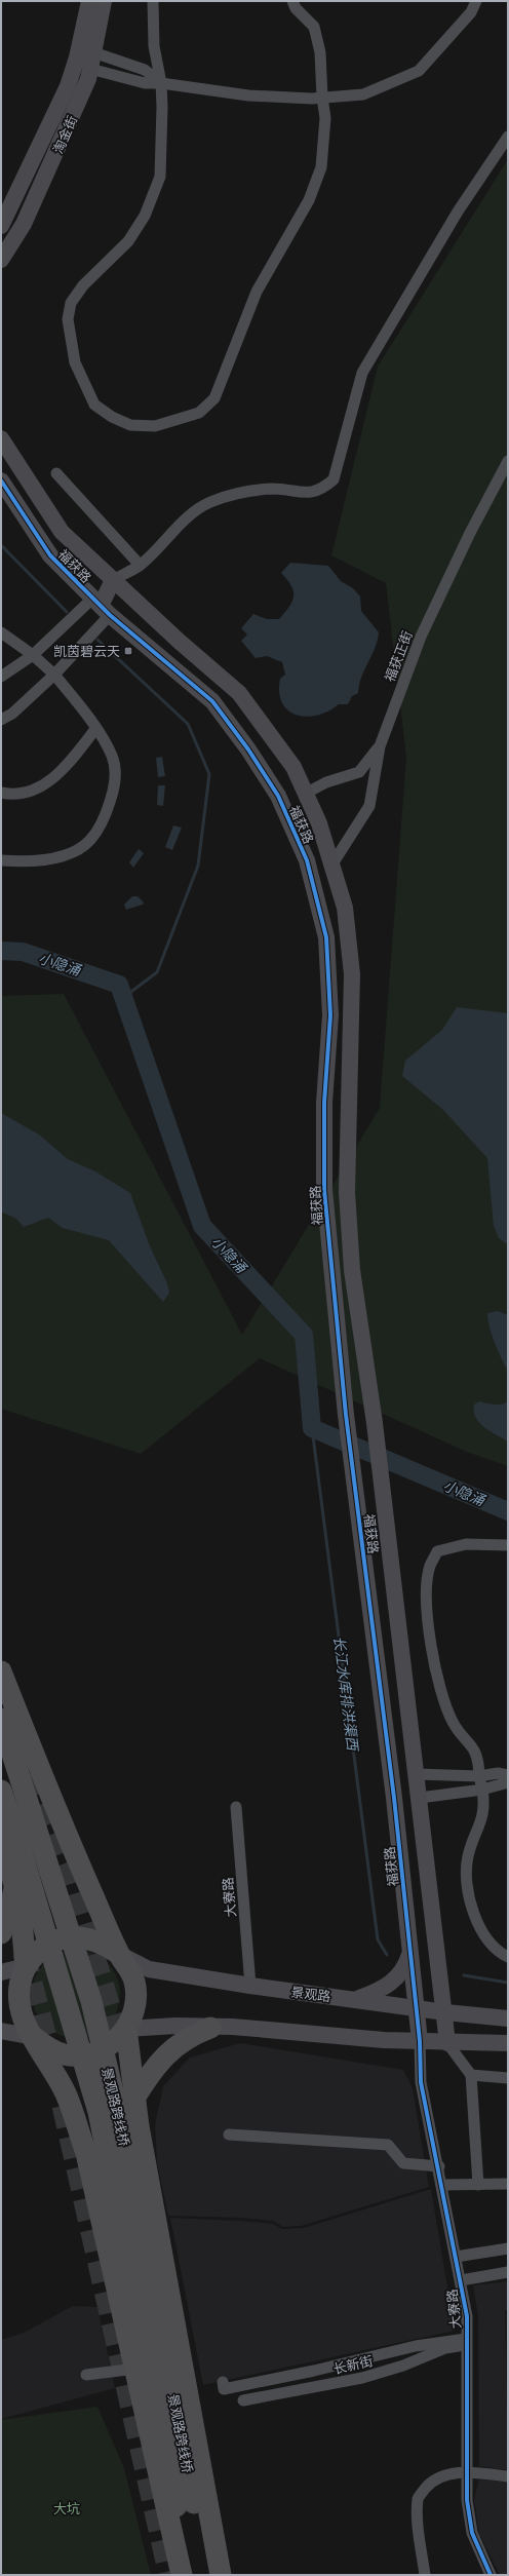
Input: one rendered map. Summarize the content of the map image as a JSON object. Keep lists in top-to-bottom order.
{
  "streets": {
    "highway": ["景观路跨线桥"],
    "street": [
      "淘金街",
      "福获路",
      "福获正街",
      "大寮路",
      "景观路",
      "长新街"
    ]
  },
  "crossings": [
    ["福获路", "福获正街"],
    ["福获路", "大寮路"],
    ["福获路", "景观路"],
    ["大寮路", "景观路"],
    ["大寮路", "长新街"]
  ],
  "water": ["小隐涌", "长江水库排洪渠西"],
  "parks": ["大坑"],
  "places": {
    "transit": ["凯茵碧云天"]
  }
}
